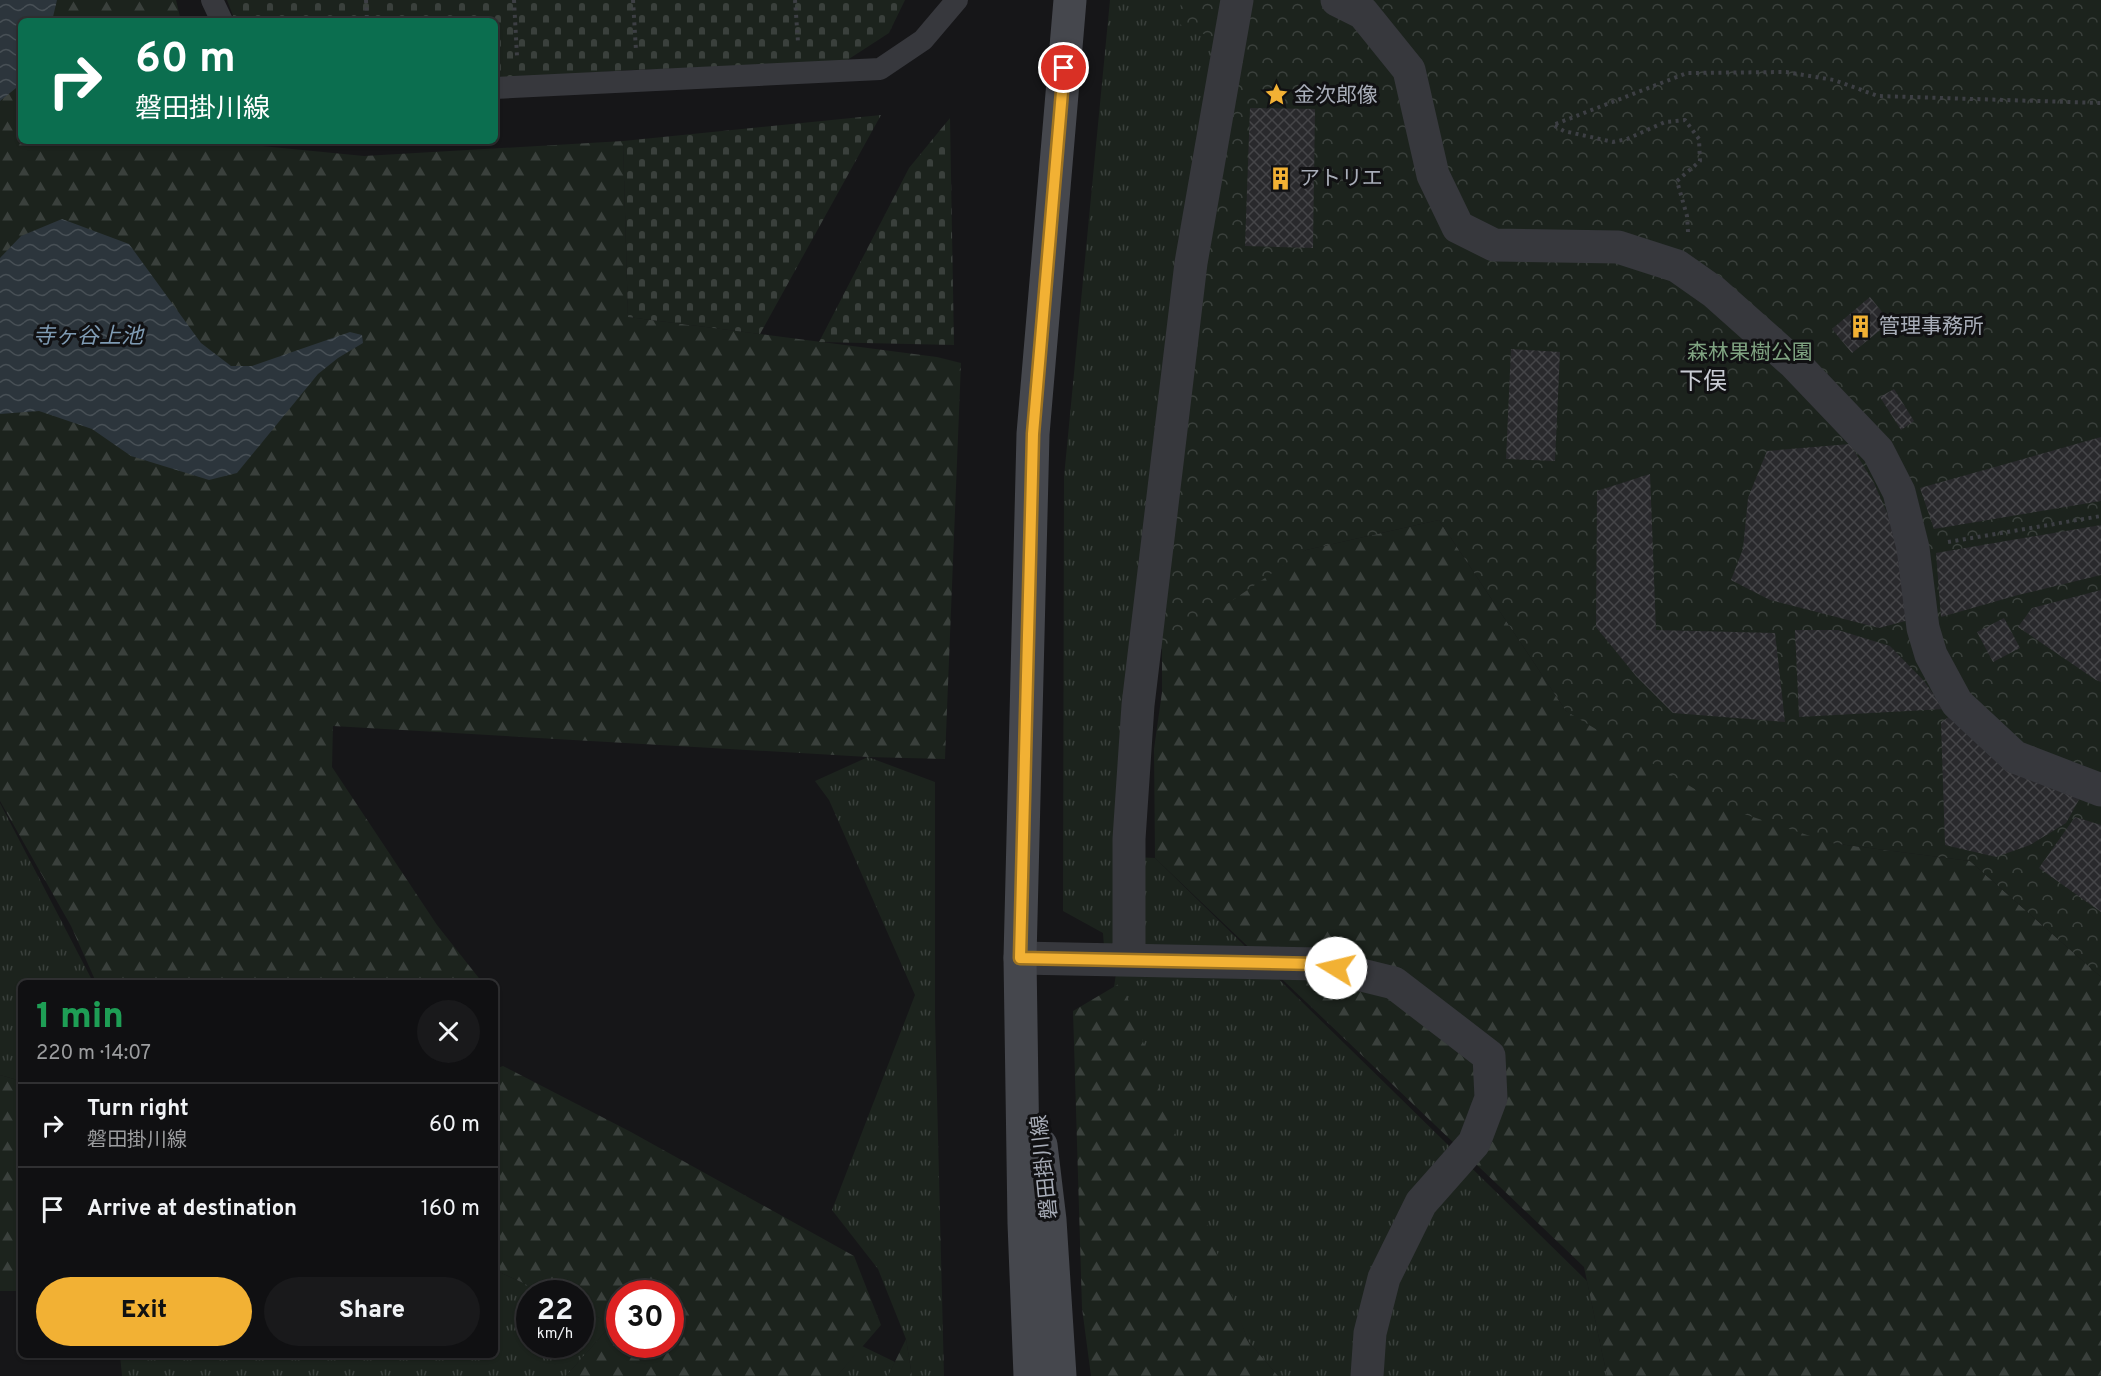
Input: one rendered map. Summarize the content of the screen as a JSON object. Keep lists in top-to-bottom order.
{
  "streets": {
    "main road": ["磐田掛川線"]
  },
  "districts": ["下俣"],
  "water": ["寺ヶ谷上池"],
  "parks": ["森林果樹公園"],
  "places": {
    "place": ["金次郎像"],
    "building": ["アトリエ", "管理事務所"]
  },
  "page": {
    "turn": ["60 m", "磐田掛川線"],
    "heading": ["1 min", "220 m · 14:07"],
    "list": [
      {
        "name": "Turn right",
        "note": "磐田掛川線",
        "value": "60 m"
      },
      {
        "name": "Arrive at destination",
        "value": "160 m"
      }
    ],
    "buttons": ["Exit", "Share"],
    "speed": "22 km/h",
    "limit": "30"
  }
}
